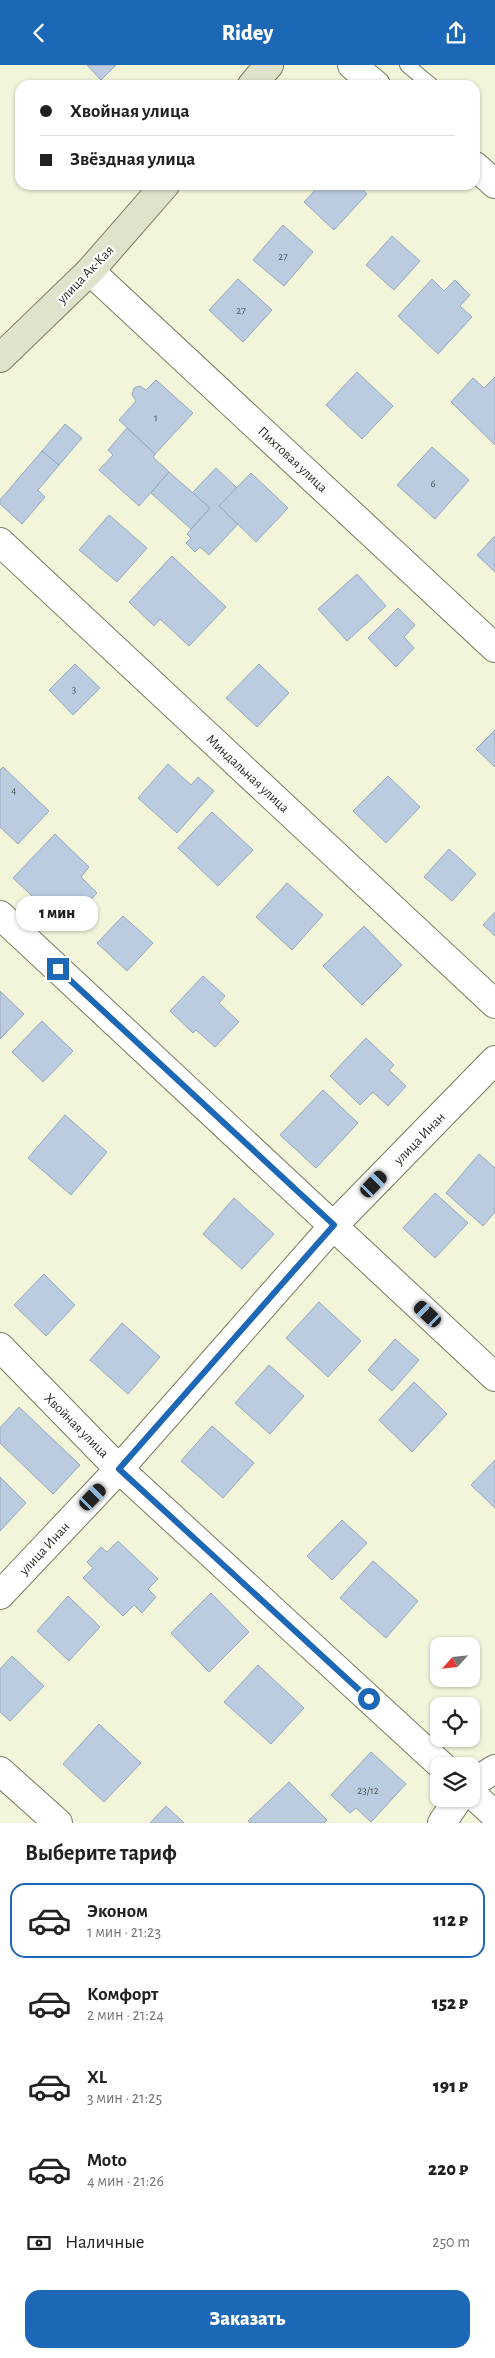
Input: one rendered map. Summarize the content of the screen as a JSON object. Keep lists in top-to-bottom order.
{
  "streets": {
    "main road": ["улица Ак-Кая"],
    "street": [
      "Пихтовая улица",
      "Миндальная улица",
      "улица Инан",
      "Хвойная улица"
    ]
  },
  "crossings": [
    ["улица Ак-Кая", "Пихтовая улица"],
    ["улица Инан", "Хвойная улица"]
  ],
  "house_numbers": [
    "27",
    "27",
    "1",
    "6",
    "3",
    "4",
    "23/12"
  ],
  "north": "bottom left",
  "page": {
    "header": "Ridey",
    "banner": ["Хвойная улица", "Звёздная улица"],
    "bubble": "1 мин",
    "heading": "Выберите тариф",
    "list": [
      {
        "name": "Эконом",
        "note": "1 мин · 21:23",
        "value": "112 ₽"
      },
      {
        "name": "Комфорт",
        "note": "2 мин · 21:24",
        "value": "152 ₽"
      },
      {
        "name": "XL",
        "note": "3 мин · 21:25",
        "value": "191 ₽"
      },
      {
        "name": "Moto",
        "note": "4 мин · 21:26",
        "value": "220 ₽"
      }
    ],
    "pay": ["Наличные", "250 m"],
    "buttons": "Заказать"
  }
}
